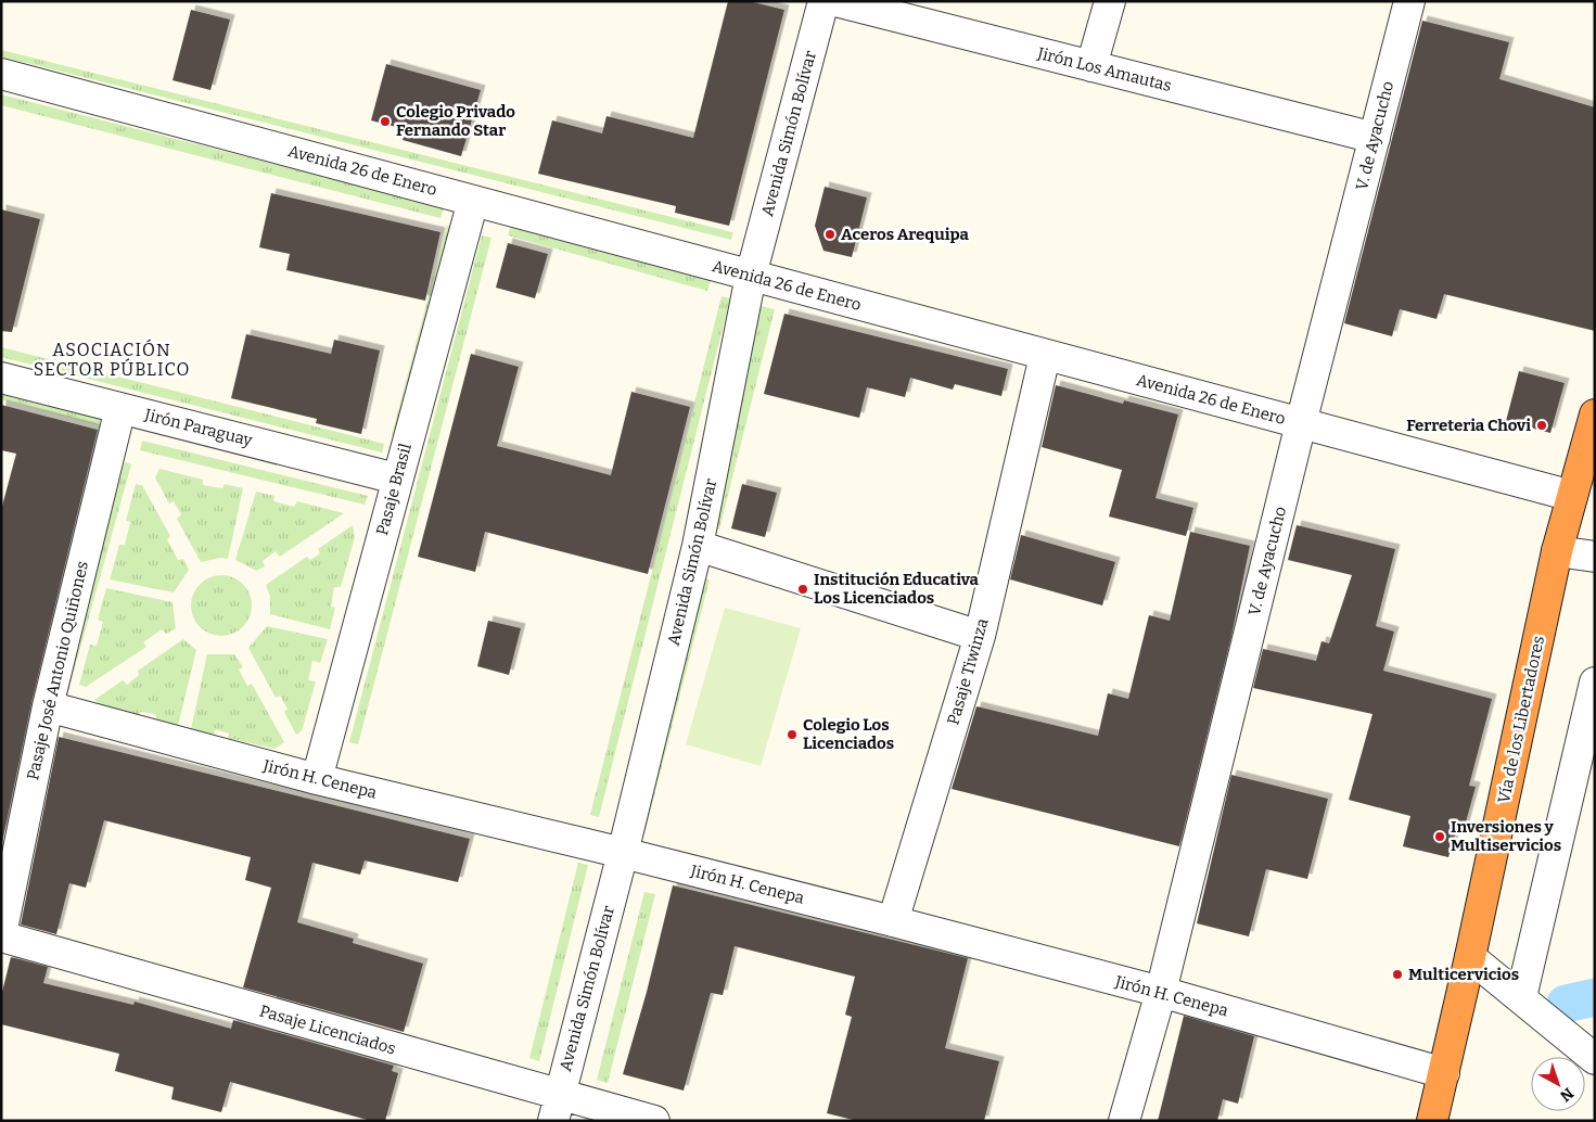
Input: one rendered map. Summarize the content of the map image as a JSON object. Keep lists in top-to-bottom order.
{
  "streets": {
    "highway": ["Vía de los Libertadores"],
    "street": [
      "Jirón Los Amautas",
      "Avenida Simón Bolívar",
      "V. de Ayacucho",
      "Avenida 26 de Enero",
      "Jirón Paraguay",
      "Pasaje Brasil",
      "Pasaje José Antonio Quiñones",
      "Pasaje Tiwinza",
      "Jirón H. Cenepa",
      "Pasaje Licenciados"
    ]
  },
  "crossings": [
    ["Jirón Los Amautas", "V. de Ayacucho"],
    ["Avenida Simón Bolívar", "Avenida 26 de Enero"],
    ["Avenida Simón Bolívar", "Jirón H. Cenepa"],
    ["Avenida Simón Bolívar", "Pasaje Licenciados"],
    ["V. de Ayacucho", "Avenida 26 de Enero"],
    ["V. de Ayacucho", "Jirón H. Cenepa"],
    ["Avenida 26 de Enero", "Pasaje Brasil"],
    ["Avenida 26 de Enero", "Pasaje Tiwinza"],
    ["Avenida 26 de Enero", "Vía de los Libertadores"],
    ["Jirón Paraguay", "Pasaje Brasil"],
    ["Jirón Paraguay", "Pasaje José Antonio Quiñones"],
    ["Pasaje Brasil", "Jirón H. Cenepa"],
    ["Pasaje José Antonio Quiñones", "Jirón H. Cenepa"],
    ["Pasaje José Antonio Quiñones", "Pasaje Licenciados"],
    ["Pasaje Tiwinza", "Jirón H. Cenepa"],
    ["Vía de los Libertadores", "Jirón H. Cenepa"]
  ],
  "districts": ["ASOCIACIÓN SECTOR PÚBLICO"],
  "places": [
    "Colegio Privado Fernando Star",
    "Aceros Arequipa",
    "Ferreteria Chovi",
    "Institución Educativa Los Licenciados",
    "Colegio Los Licenciados",
    "Inversiones y Multiservicios",
    "Multicervicios"
  ],
  "north": "bottom right"
}
